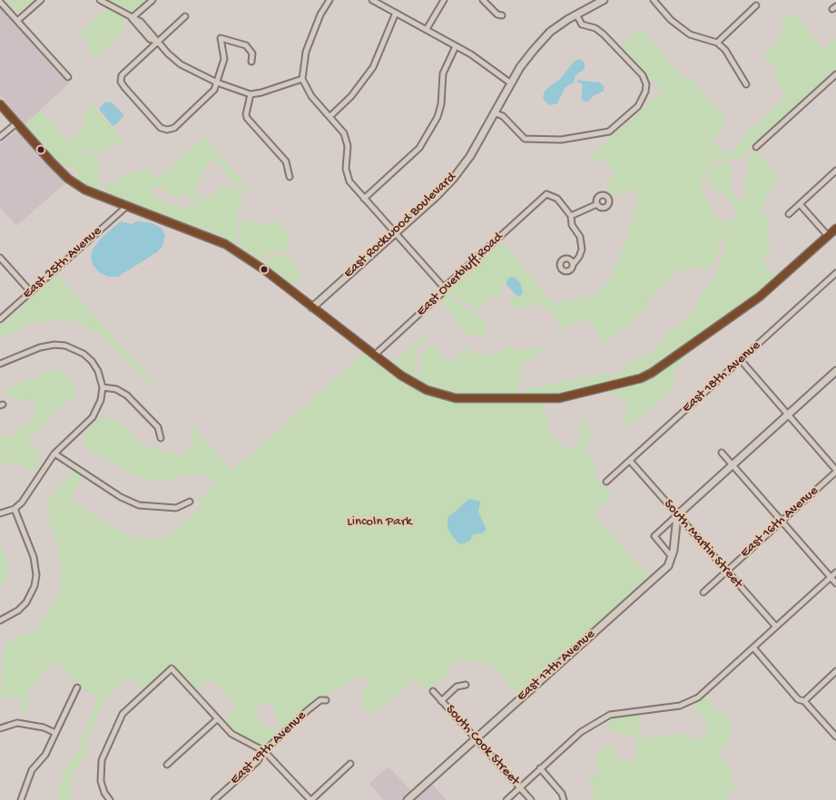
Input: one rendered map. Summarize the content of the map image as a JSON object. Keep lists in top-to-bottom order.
{
  "streets": {
    "street": [
      "East Rockwood Boulevard",
      "East 25th Avenue",
      "East Overbluff Road",
      "East 18th Avenue",
      "East 16th Avenue",
      "South Martin Street",
      "East 17th Avenue",
      "South Cook Street",
      "East 19th Avenue"
    ]
  },
  "crossings": [
    ["East 18th Avenue", "South Martin Street"],
    ["East 16th Avenue", "South Martin Street"],
    ["East 17th Avenue", "South Cook Street"]
  ],
  "parks": ["Lincoln Park"]
}
